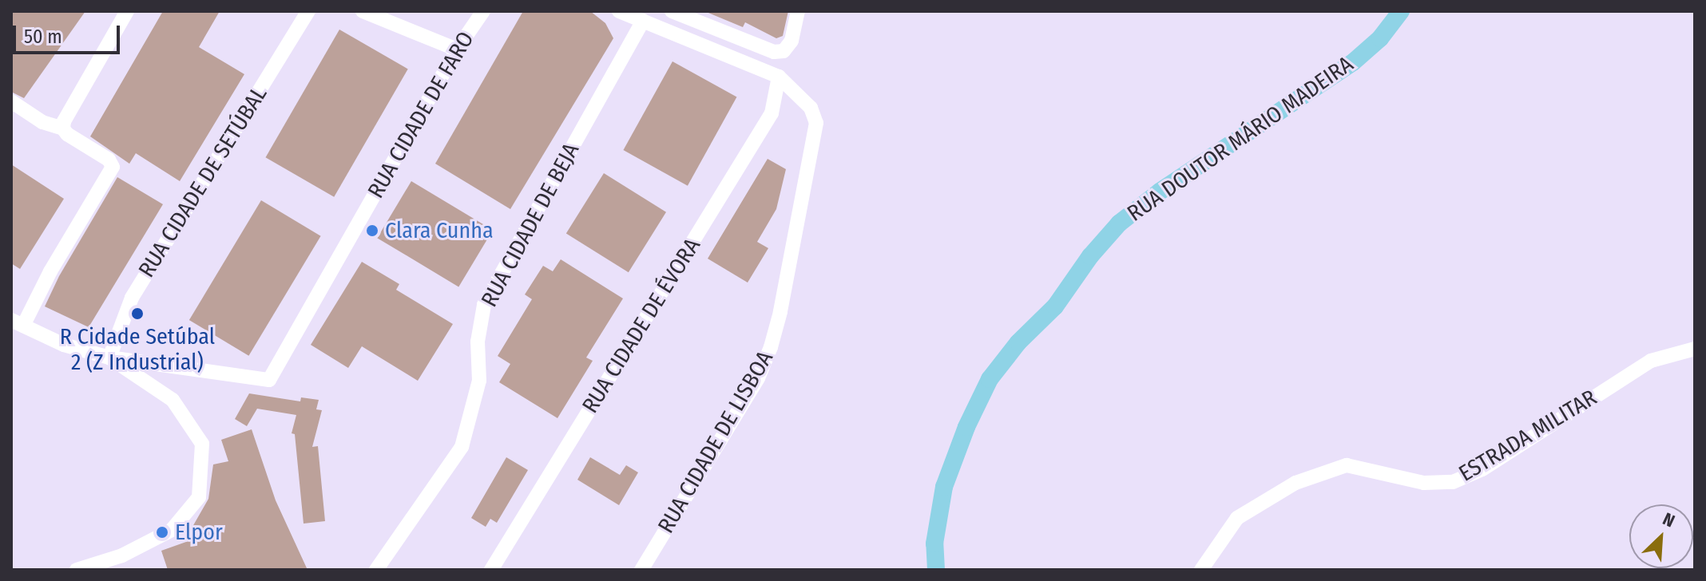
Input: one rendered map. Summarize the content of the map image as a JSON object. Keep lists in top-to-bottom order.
{
  "streets": {
    "main road": ["RUA DOUTOR MÁRIO MADEIRA"],
    "street": [
      "RUA CIDADE DE FARO",
      "RUA CIDADE DE SETÚBAL",
      "RUA CIDADE DE BEJA",
      "RUA CIDADE DE ÉVORA",
      "ESTRADA MILITAR",
      "RUA CIDADE DE LISBOA"
    ]
  },
  "crossings": [
    ["RUA CIDADE DE FARO", "RUA CIDADE DE SETÚBAL"],
    ["RUA CIDADE DE ÉVORA", "RUA CIDADE DE LISBOA"]
  ],
  "places": ["Clara Cunha", "R Cidade Setúbal 2 (Z Industrial)", "Elpor"],
  "scale_bar": "50 m",
  "north": "top right"
}
